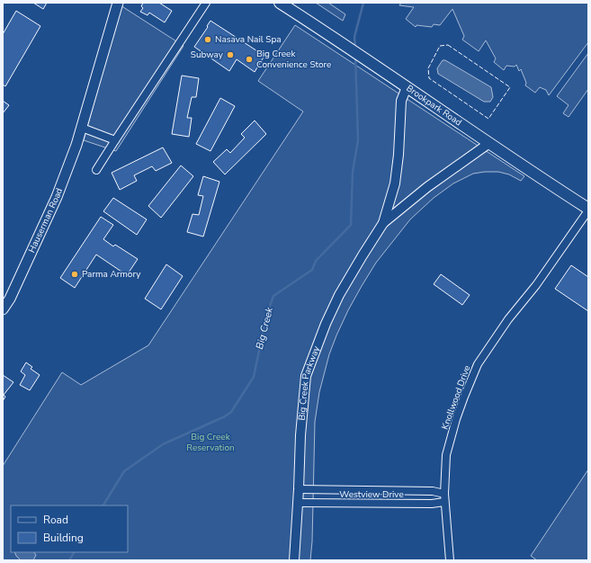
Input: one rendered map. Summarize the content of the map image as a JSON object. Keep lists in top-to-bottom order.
{
  "streets": {
    "main road": ["Brookpark Road", "Hauserman Road"],
    "street": ["Big Creek Parkway", "Knollwood Drive", "Westview Drive"]
  },
  "crossings": [
    ["Brookpark Road", "Big Creek Parkway"],
    ["Brookpark Road", "Knollwood Drive"],
    ["Big Creek Parkway", "Westview Drive"],
    ["Knollwood Drive", "Westview Drive"]
  ],
  "water": ["Big Creek"],
  "parks": ["Big Creek Reservation"],
  "places": [
    "Nasava Nail Spa",
    "Subway",
    "Big Creek Convenience Store",
    "Parma Armory"
  ],
  "legend": ["Road", "Building"]
}
